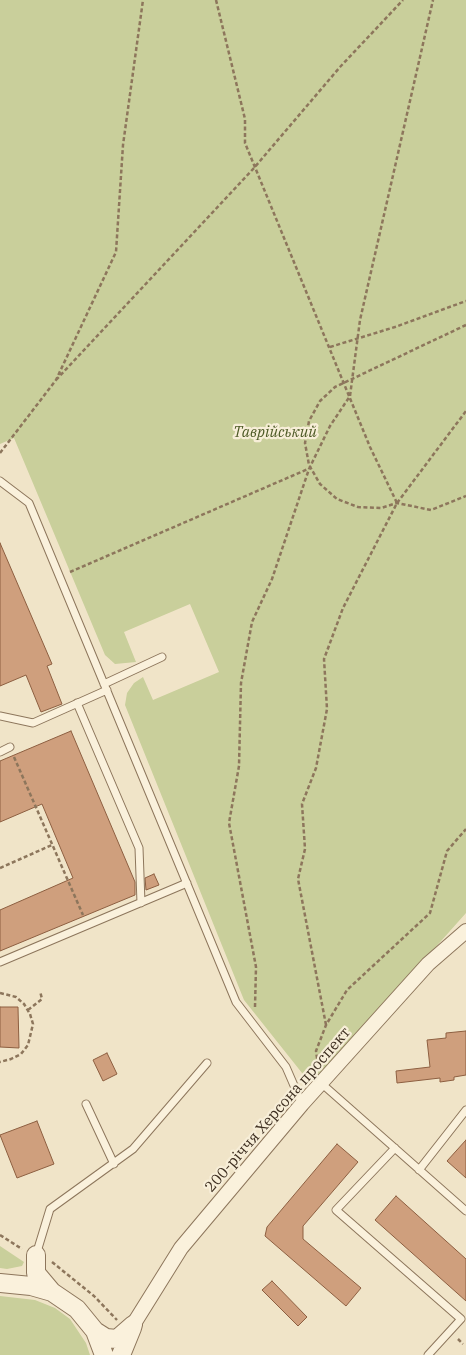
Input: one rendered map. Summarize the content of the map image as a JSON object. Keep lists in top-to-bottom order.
{
  "streets": {
    "street": ["200-річчя Херсона проспект"]
  },
  "parks": ["Таврійський"]
}
